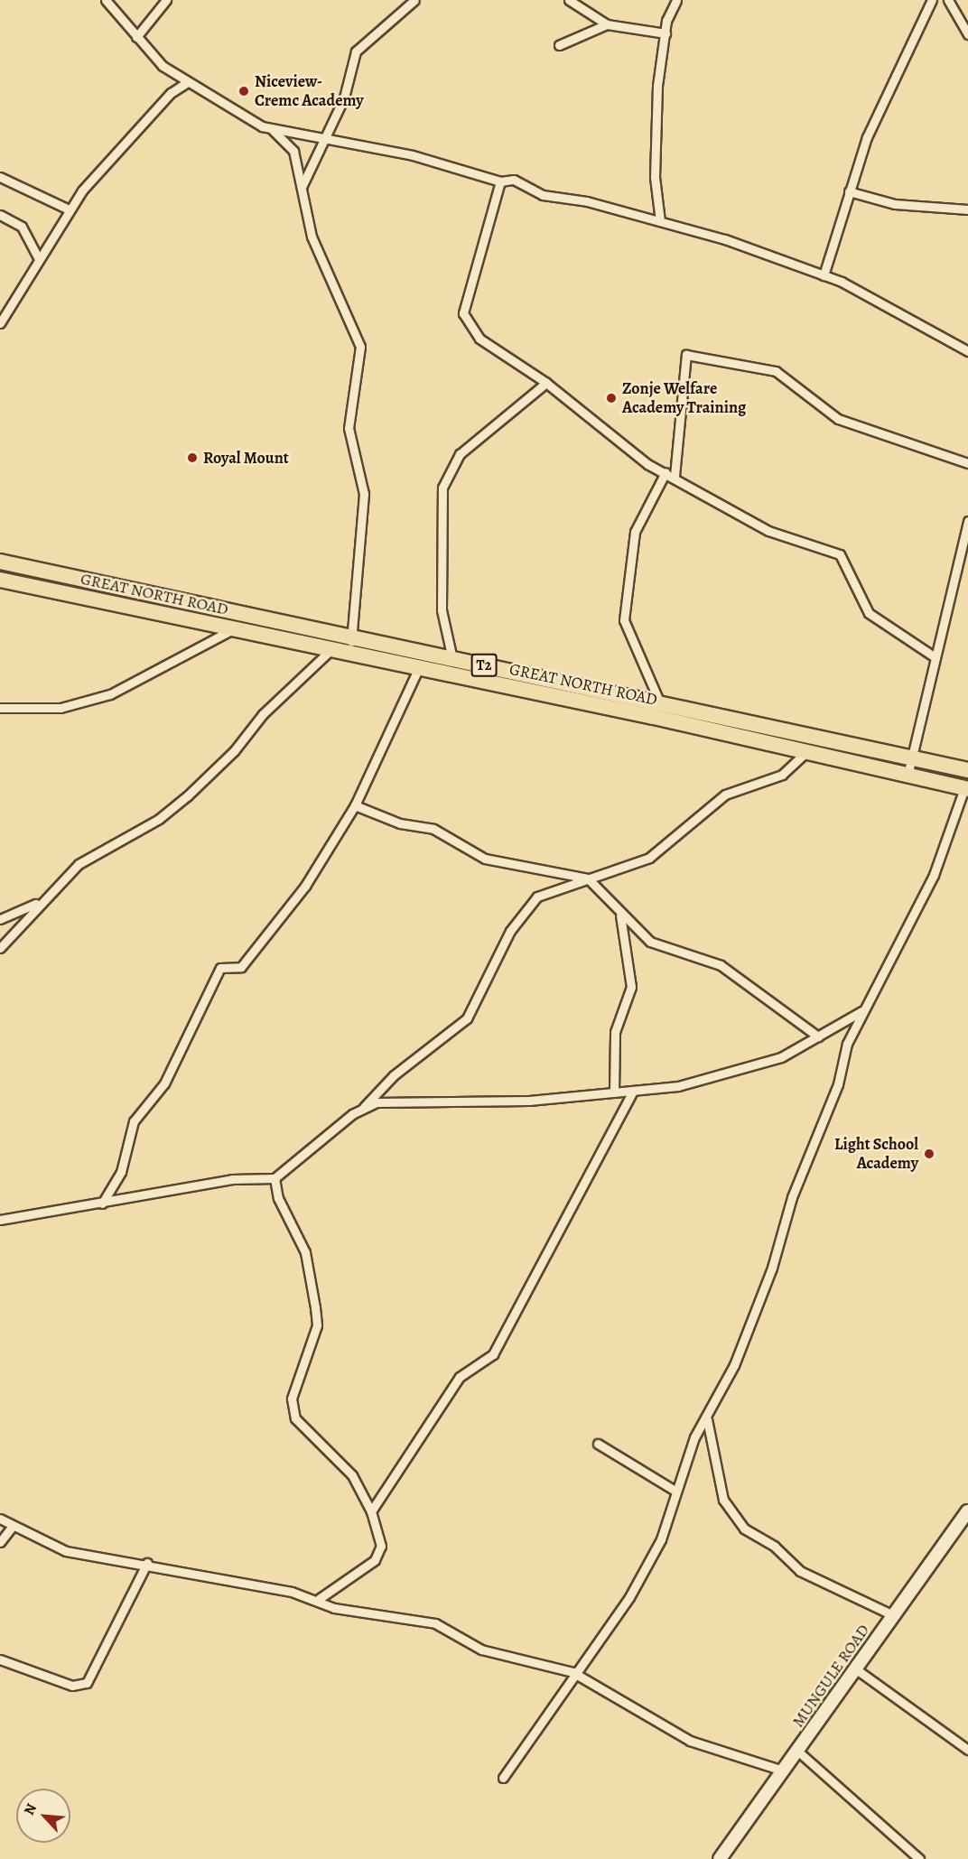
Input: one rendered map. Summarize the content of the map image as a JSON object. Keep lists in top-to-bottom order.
{
  "streets": {
    "highway": ["GREAT NORTH ROAD", "T2"],
    "street": ["MUNGULE ROAD"]
  },
  "places": [
    "Niceview- Cremc Academy",
    "Zonje Welfare Academy Training",
    "Royal Mount",
    "Light School Academy"
  ],
  "north": "top left"
}
